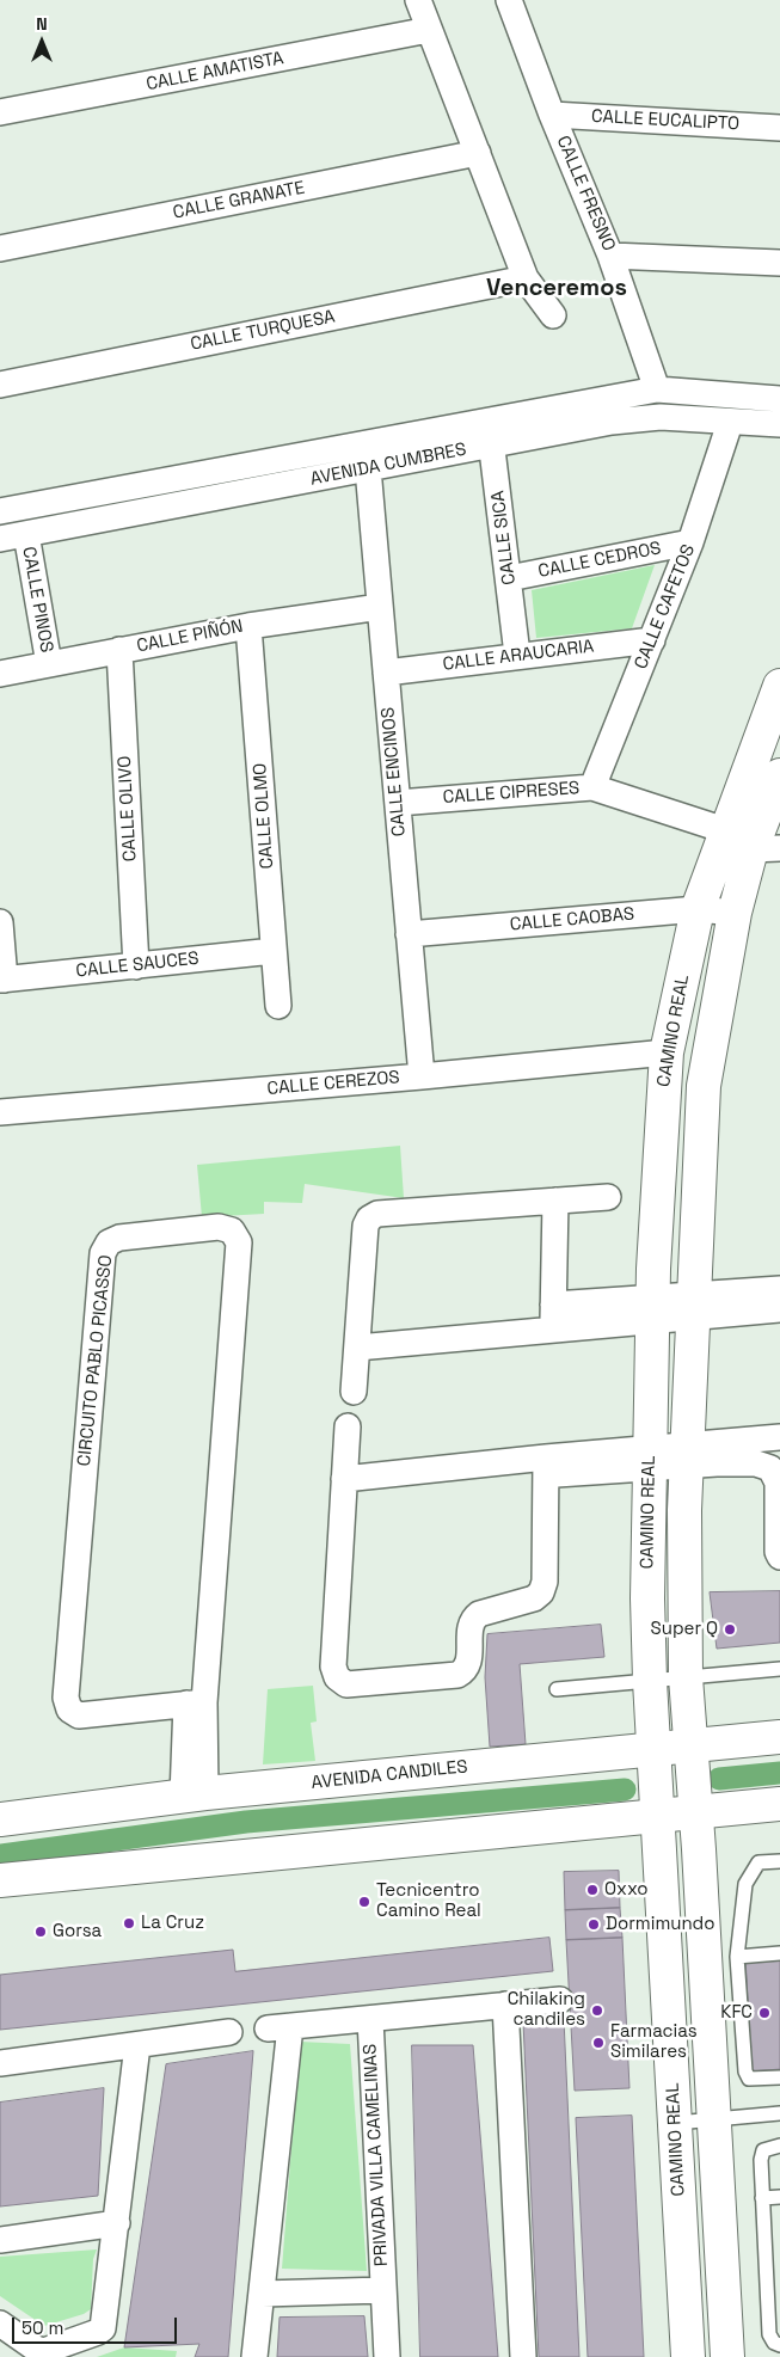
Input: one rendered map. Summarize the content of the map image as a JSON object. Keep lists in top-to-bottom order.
{
  "streets": {
    "street": [
      "CALLE AMATISTA",
      "CALLE EUCALIPTO",
      "CALLE FRESNO",
      "CALLE GRANATE",
      "CALLE TURQUESA",
      "AVENIDA CUMBRES",
      "CALLE SICA",
      "CALLE CEDROS",
      "CALLE PINOS",
      "CALLE CAFETOS",
      "CALLE PIÑÓN",
      "CALLE ARAUCARIA",
      "CALLE ENCINOS",
      "CALLE CIPRESES",
      "CALLE OLIVO",
      "CALLE OLMO",
      "CALLE CAOBAS",
      "CALLE SAUCES",
      "CAMINO REAL",
      "CALLE CEREZOS",
      "CIRCUITO PABLO PICASSO",
      "AVENIDA CANDILES",
      "PRIVADA VILLA CAMELINAS"
    ]
  },
  "crossings": [
    ["CALLE EUCALIPTO", "CALLE FRESNO"],
    ["CALLE FRESNO", "AVENIDA CUMBRES"],
    ["AVENIDA CUMBRES", "CALLE SICA"],
    ["AVENIDA CUMBRES", "CALLE PINOS"],
    ["AVENIDA CUMBRES", "CALLE CAFETOS"],
    ["AVENIDA CUMBRES", "CALLE ENCINOS"],
    ["CALLE SICA", "CALLE CEDROS"],
    ["CALLE SICA", "CALLE ARAUCARIA"],
    ["CALLE CEDROS", "CALLE CAFETOS"],
    ["CALLE PINOS", "CALLE PIÑÓN"],
    ["CALLE CAFETOS", "CALLE ARAUCARIA"],
    ["CALLE CAFETOS", "CALLE CIPRESES"],
    ["CALLE PIÑÓN", "CALLE ENCINOS"],
    ["CALLE PIÑÓN", "CALLE OLIVO"],
    ["CALLE PIÑÓN", "CALLE OLMO"],
    ["CALLE ARAUCARIA", "CALLE ENCINOS"],
    ["CALLE ENCINOS", "CALLE CIPRESES"],
    ["CALLE ENCINOS", "CALLE CAOBAS"],
    ["CALLE ENCINOS", "CALLE CEREZOS"],
    ["CALLE CIPRESES", "CAMINO REAL"],
    ["CALLE OLIVO", "CALLE SAUCES"],
    ["CALLE OLMO", "CALLE SAUCES"],
    ["CALLE CAOBAS", "CAMINO REAL"],
    ["CAMINO REAL", "CALLE CEREZOS"],
    ["CAMINO REAL", "AVENIDA CANDILES"],
    ["CIRCUITO PABLO PICASSO", "AVENIDA CANDILES"]
  ],
  "districts": ["Venceremos"],
  "places": [
    "Super Q",
    "Oxxo",
    "Tecnicentro Camino Real",
    "La Cruz",
    "Dormimundo",
    "Gorsa",
    "Chilaking candiles",
    "KFC",
    "Farmacias Similares"
  ],
  "scale_bar": "50 m",
  "north": "top"
}
